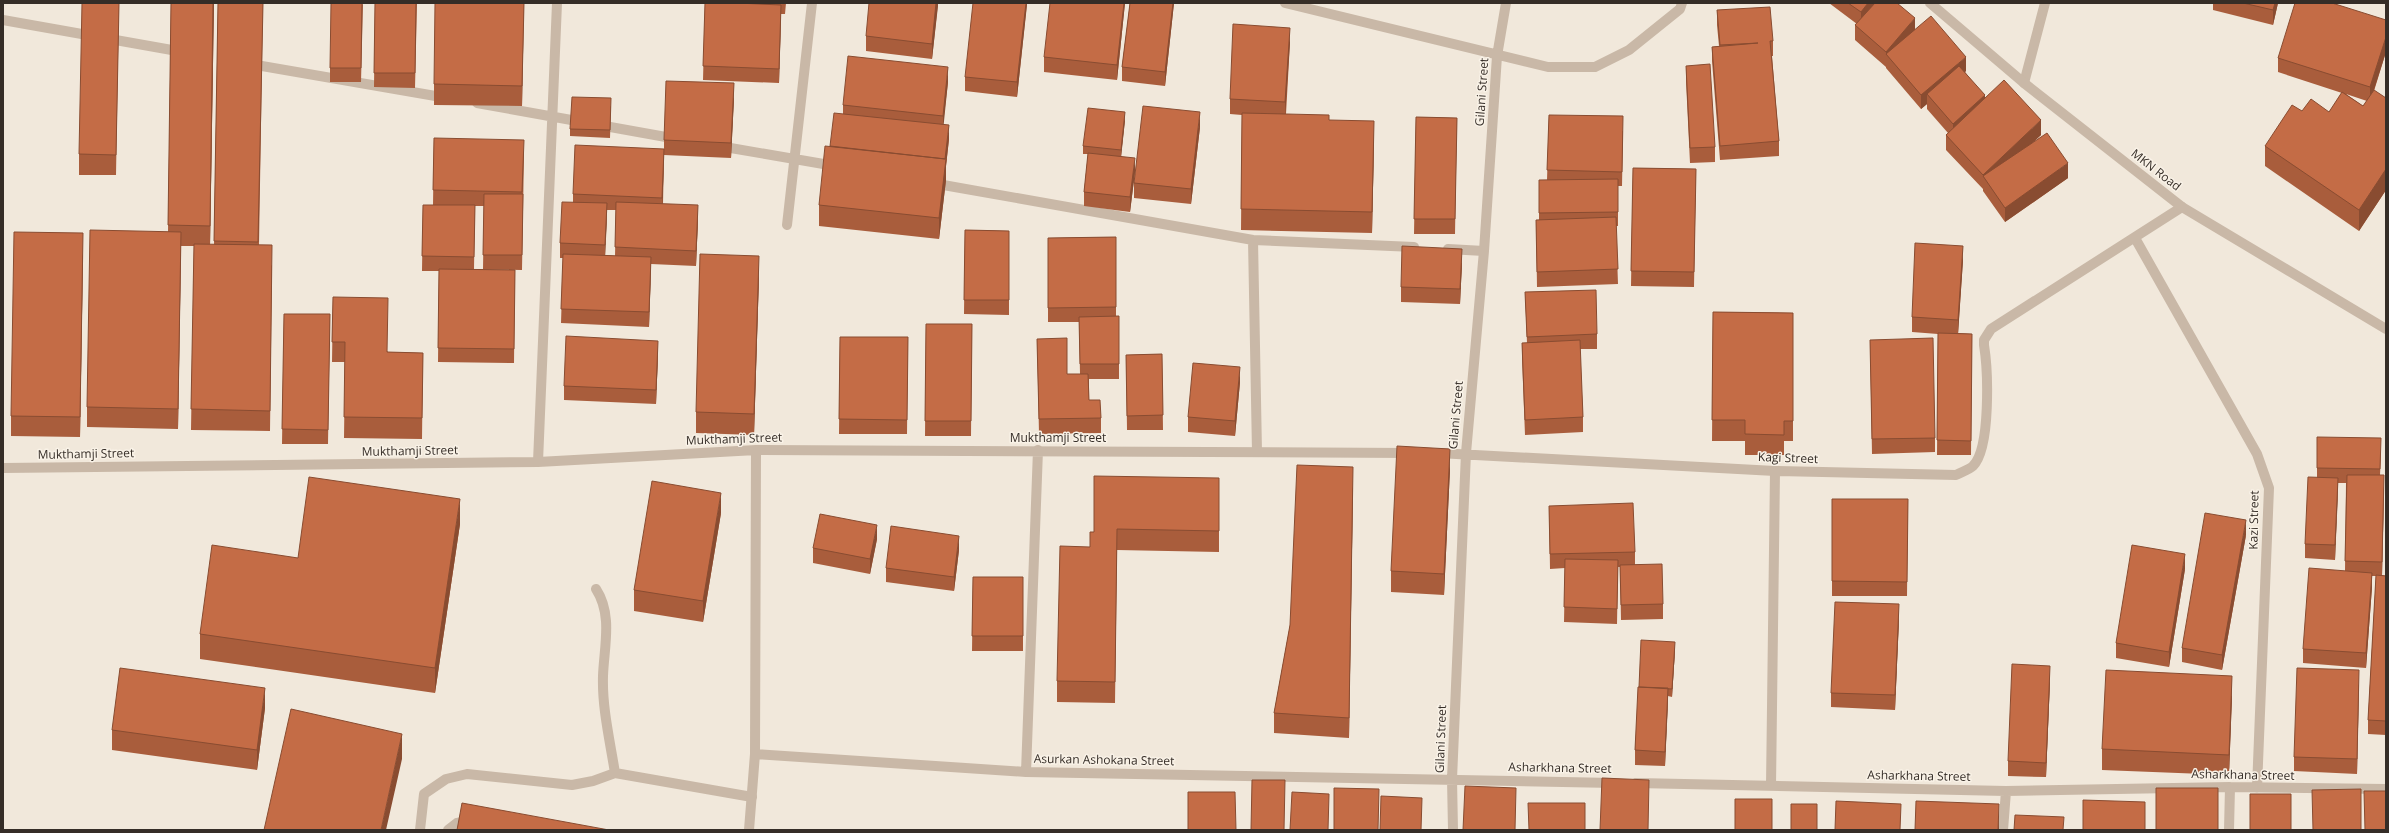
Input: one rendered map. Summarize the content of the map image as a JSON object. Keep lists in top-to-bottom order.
{
  "streets": {
    "street": [
      "Gilani Street",
      "MKN Road",
      "Mukthamji Street",
      "Kagi Street",
      "Kazi Street",
      "Asurkan Ashokana Street",
      "Asharkhana Street"
    ]
  },
  "crossings": [
    ["Gilani Street", "Mukthamji Street"],
    ["Gilani Street", "Kagi Street"],
    ["Gilani Street", "Asurkan Ashokana Street"],
    ["Gilani Street", "Asharkhana Street"],
    ["Mukthamji Street", "Kagi Street"],
    ["Kagi Street", "Kazi Street"],
    ["Kazi Street", "Asharkhana Street"],
    ["Asurkan Ashokana Street", "Asharkhana Street"]
  ]
}
